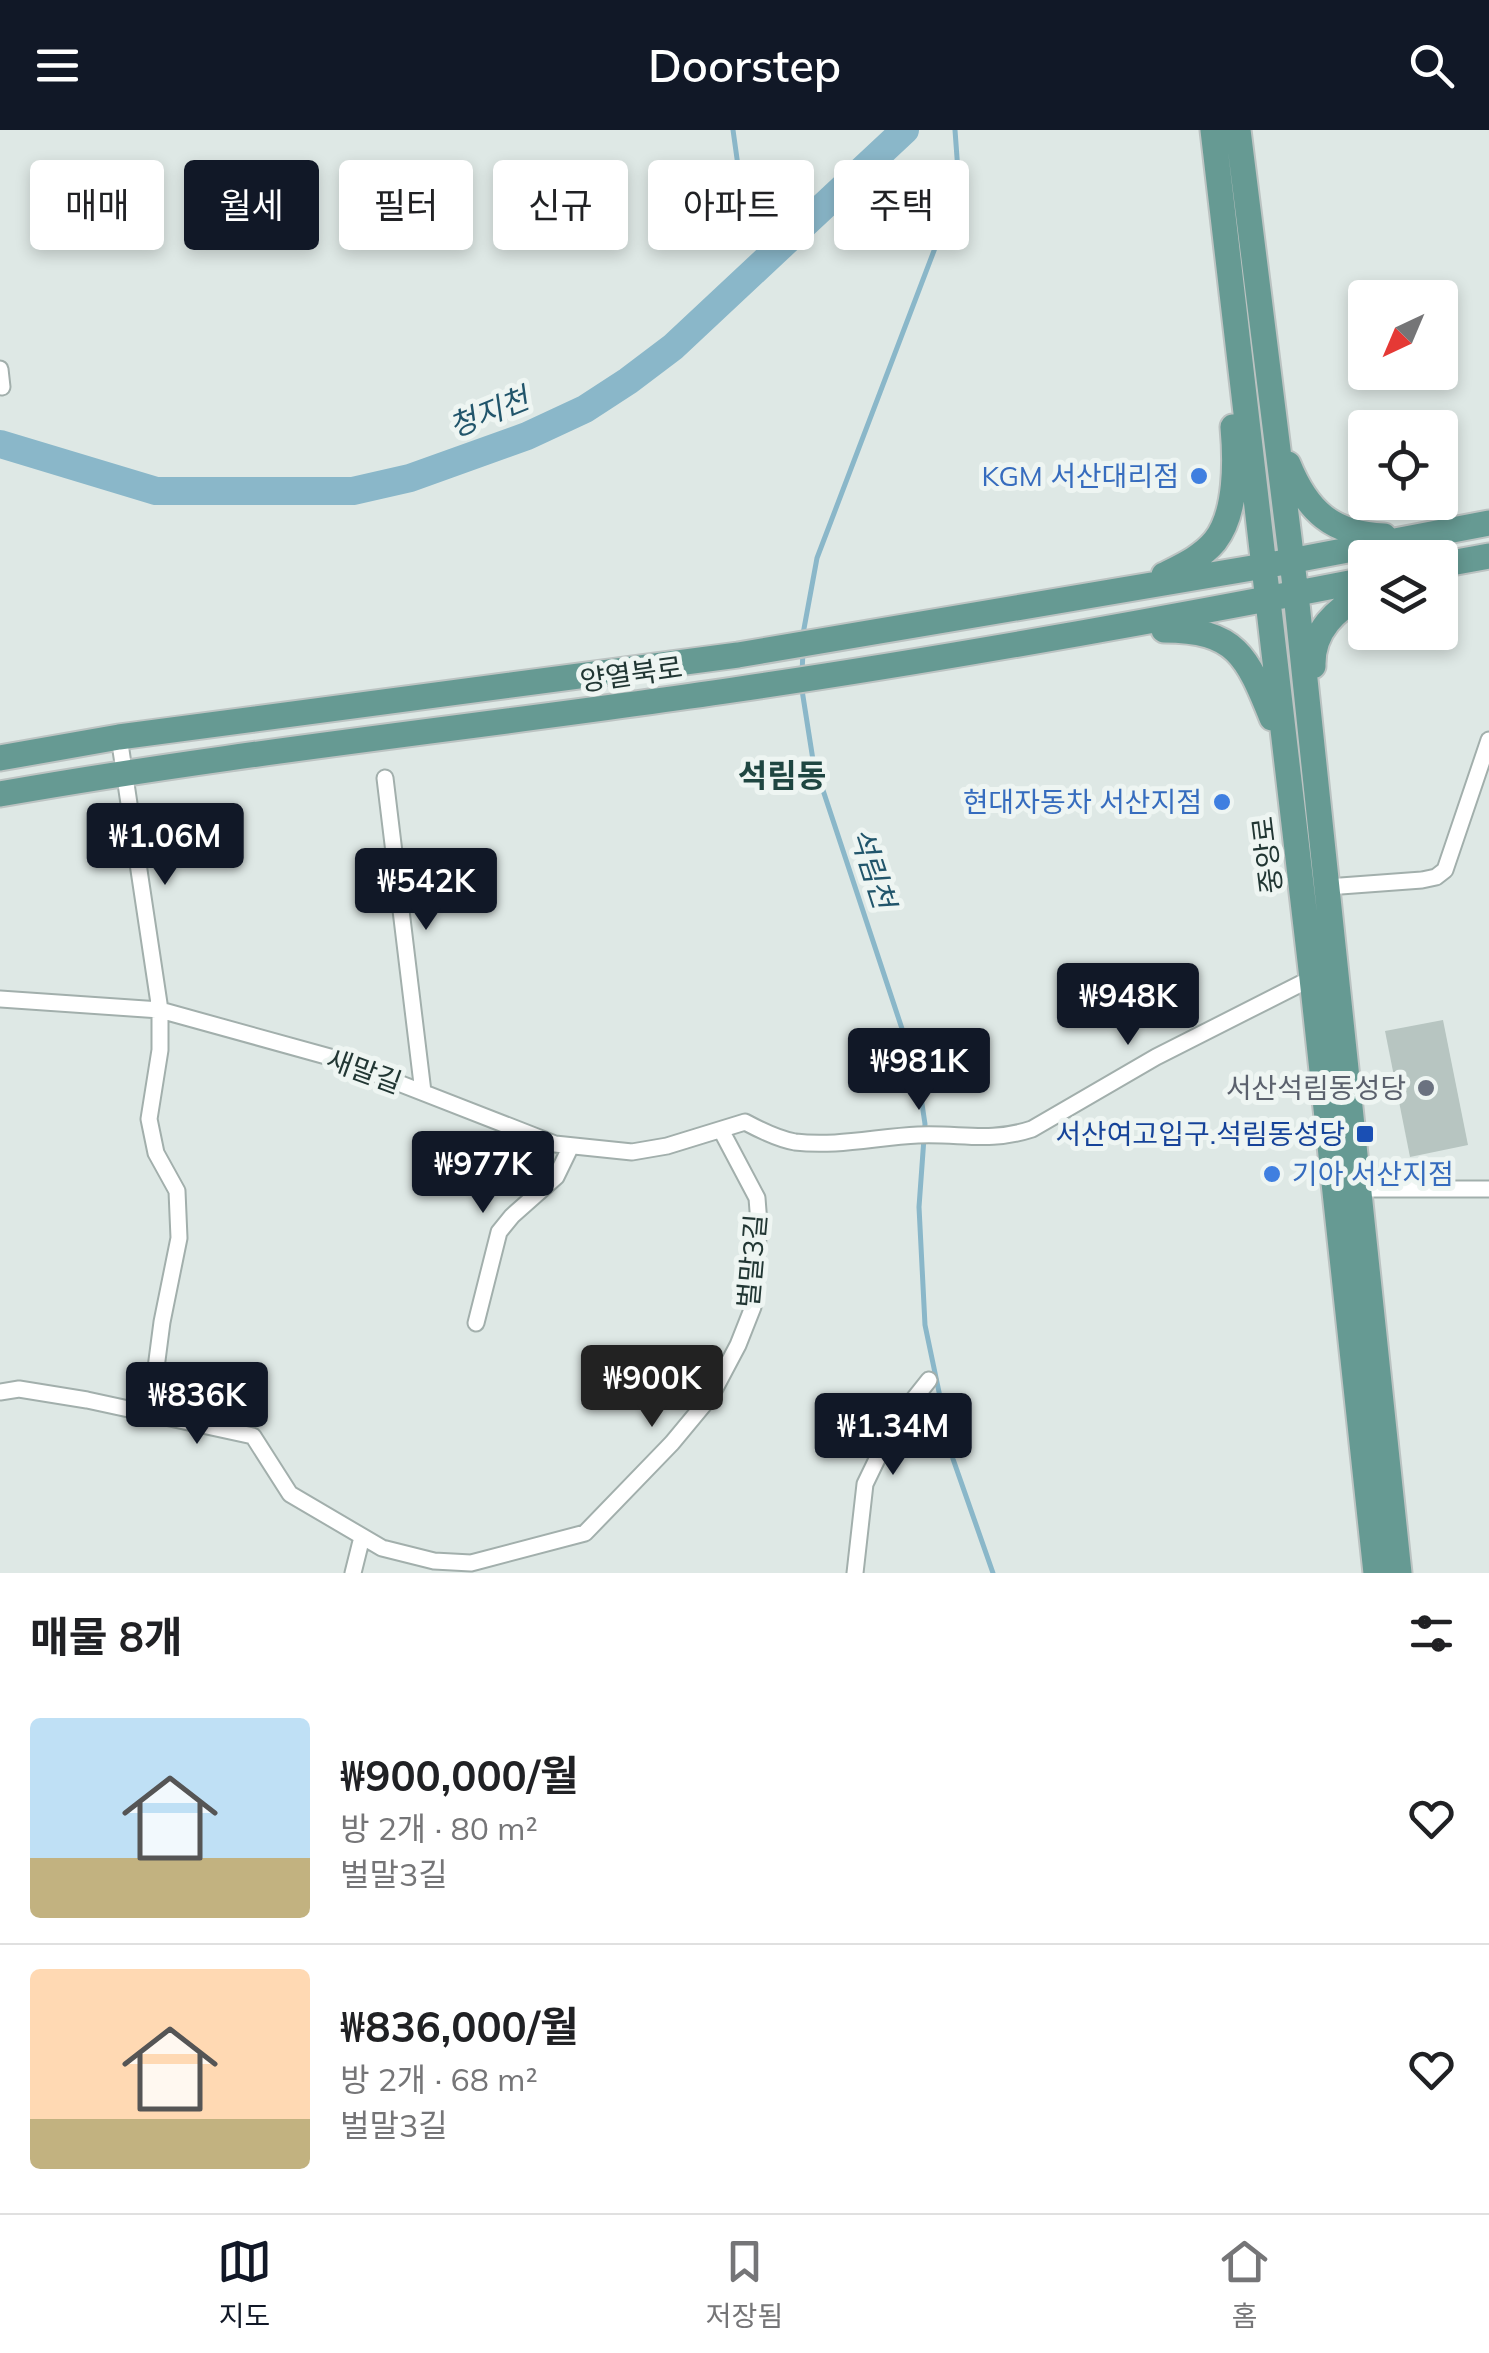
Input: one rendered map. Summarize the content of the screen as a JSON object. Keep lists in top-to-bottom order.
{
  "streets": {
    "main road": ["양열북로", "중앙로"],
    "street": ["새말길", "벌말3길"]
  },
  "crossings": [
    ["양열북로", "중앙로"],
    ["중앙로", "새말길"],
    ["새말길", "벌말3길"]
  ],
  "districts": ["석림동"],
  "water": ["청지천", "석림천"],
  "places": {
    "other": [
      "KGM 서산대리점",
      "현대자동차 서산지점",
      "서산석림동성당",
      "기아 서산지점"
    ],
    "transit": ["서산여고입구.석림동성당"]
  },
  "north": "bottom left",
  "page": {
    "header": "Doorstep",
    "chip": [
      "매매",
      "월세",
      "필터",
      "신규",
      "아파트",
      "주택"
    ],
    "price": [
      "₩1.06M",
      "₩542K",
      "₩948K",
      "₩981K",
      "₩977K",
      "₩900K",
      "₩836K",
      "₩1.34M"
    ],
    "heading": "매물 8개",
    "list": [
      {
        "name": "₩900,000/월",
        "note": "방 2개 · 80 m² · 벌말3길"
      },
      {
        "name": "₩836,000/월",
        "note": "방 2개 · 68 m² · 벌말3길"
      }
    ],
    "tabs": ["지도", "저장됨", "홈"]
  }
}
